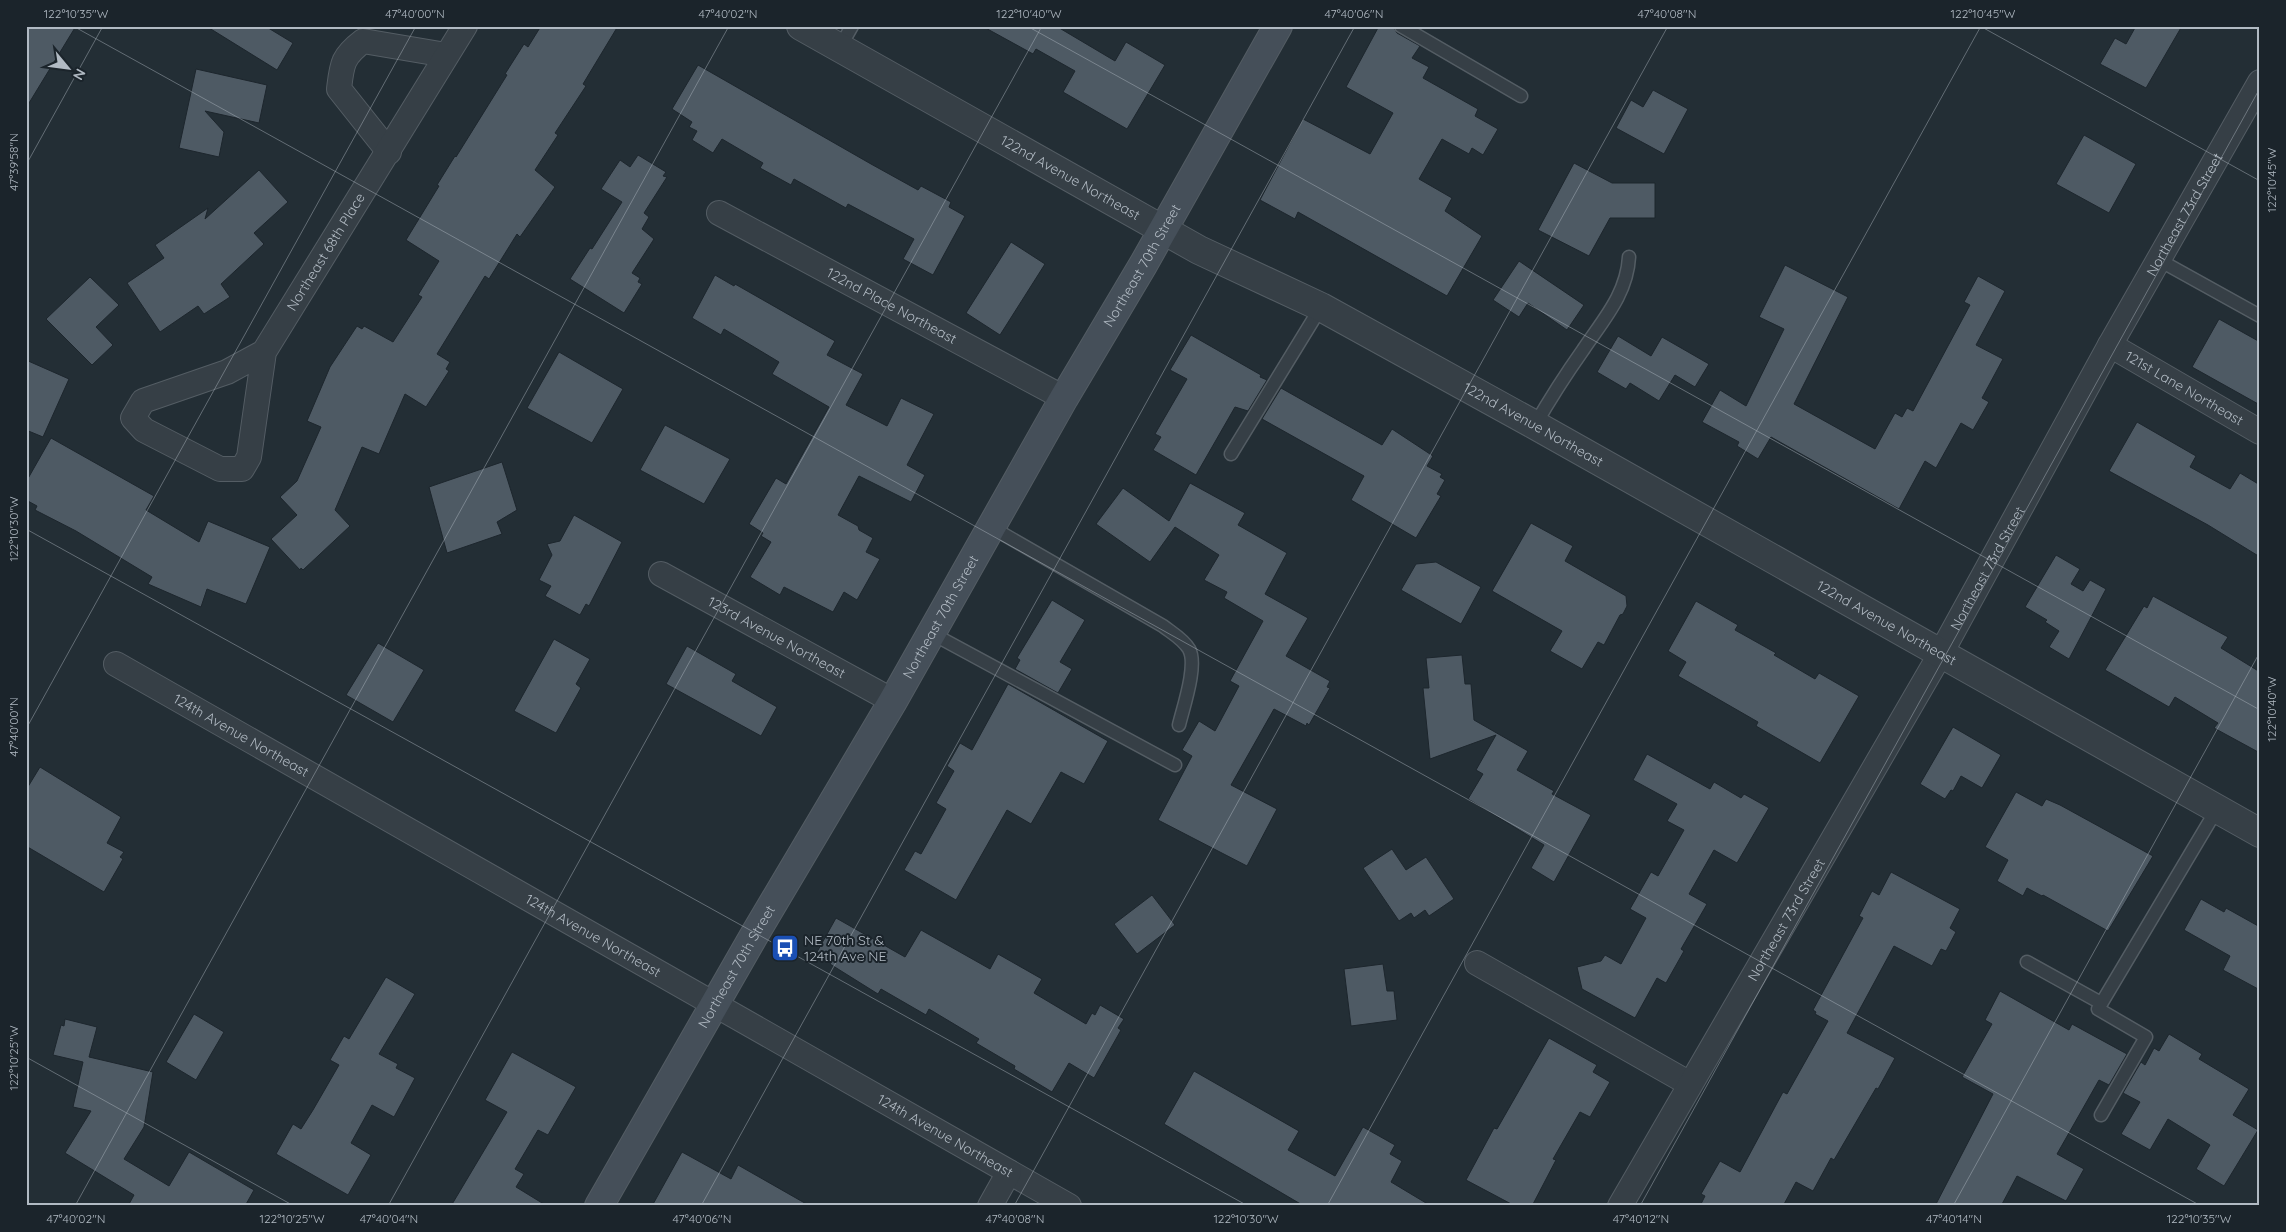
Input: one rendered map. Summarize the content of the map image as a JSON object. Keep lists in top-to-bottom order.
{
  "streets": {
    "main road": ["Northeast 70th Street"],
    "street": [
      "122nd Avenue Northeast",
      "Northeast 73rd Street",
      "Northeast 68th Place",
      "122nd Place Northeast",
      "121st Lane Northeast",
      "123rd Avenue Northeast",
      "124th Avenue Northeast"
    ]
  },
  "crossings": [
    ["122nd Avenue Northeast", "Northeast 73rd Street"],
    ["122nd Avenue Northeast", "Northeast 70th Street"],
    ["Northeast 73rd Street", "121st Lane Northeast"],
    ["Northeast 70th Street", "122nd Place Northeast"],
    ["Northeast 70th Street", "123rd Avenue Northeast"],
    ["Northeast 70th Street", "124th Avenue Northeast"]
  ],
  "places": {
    "bus stop": ["NE 70th St & 124th Ave NE"]
  },
  "north": "bottom right",
  "coordinates": [
    "122°10'35\"W",
    "47°40'00\"N",
    "47°40'02\"N",
    "122°10'40\"W",
    "47°40'06\"N",
    "47°40'08\"N",
    "122°10'45\"W",
    "47°39'58\"N",
    "122°10'30\"W",
    "122°10'25\"W",
    "47°40'04\"N",
    "47°40'12\"N",
    "47°40'14\"N"
  ]
}
